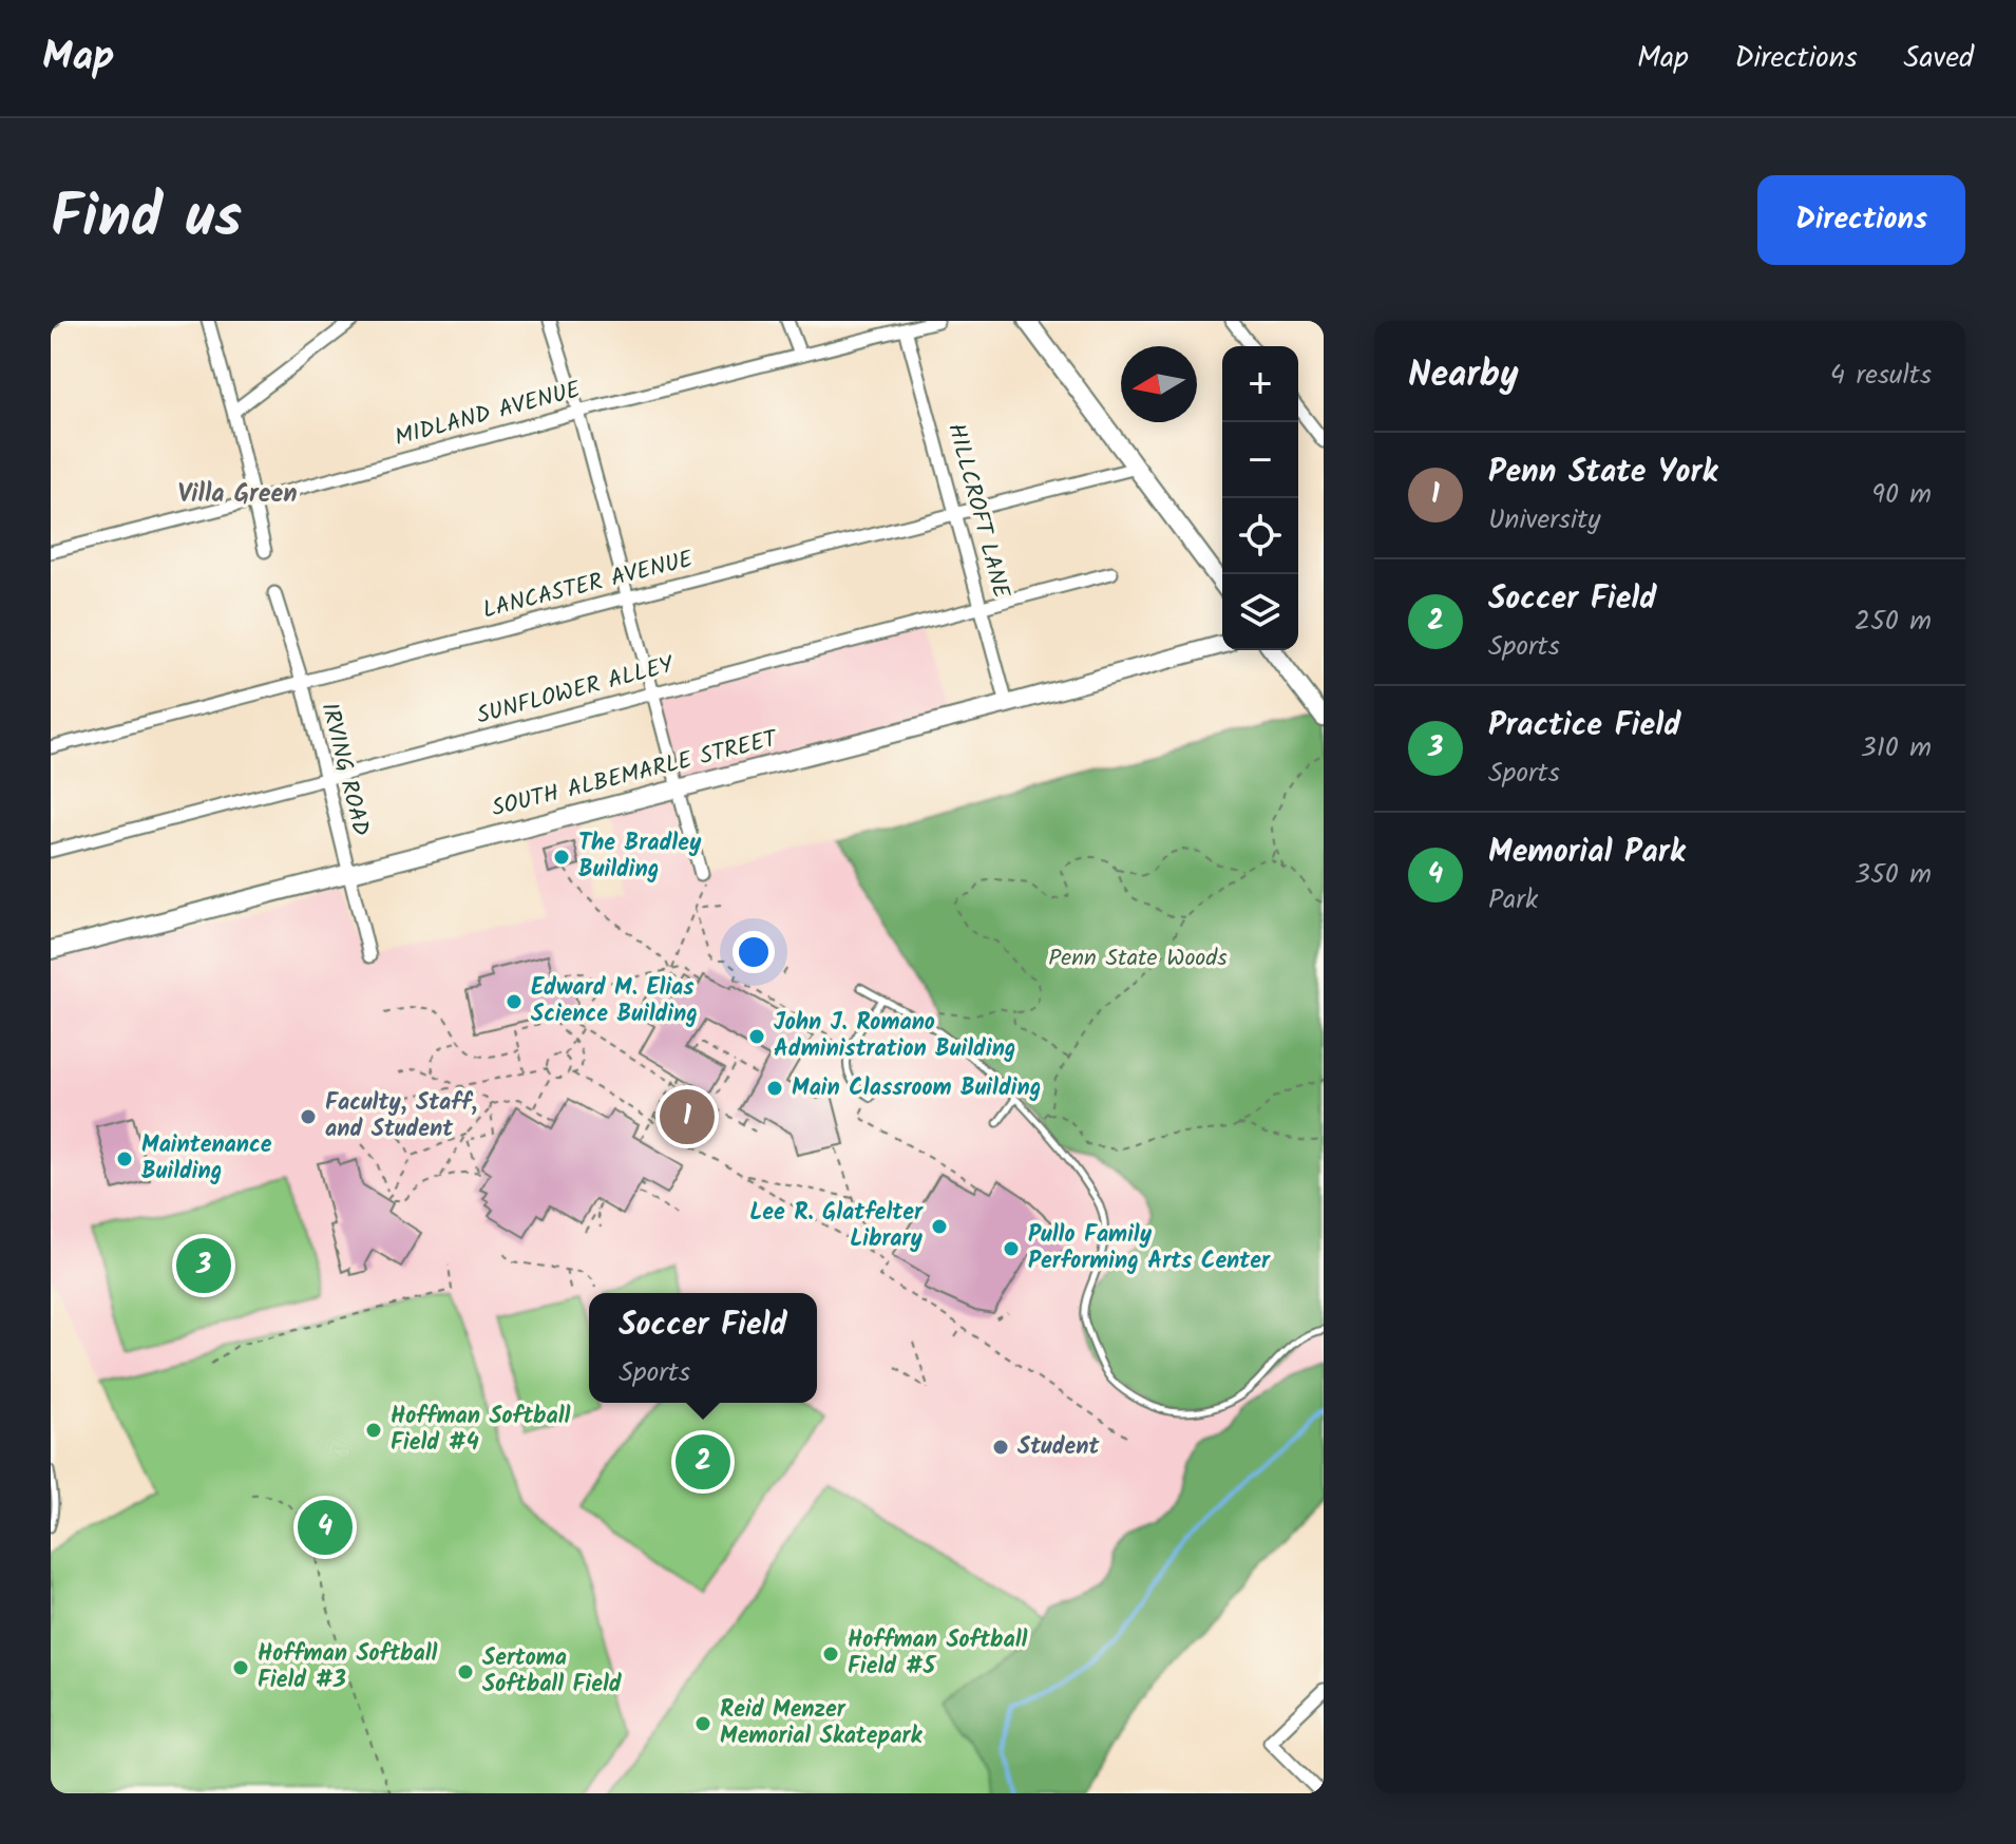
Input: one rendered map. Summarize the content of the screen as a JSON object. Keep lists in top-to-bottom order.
{
  "streets": {
    "street": [
      "MIDLAND AVENUE",
      "HILLCROFT LANE",
      "LANCASTER AVENUE",
      "SUNFLOWER ALLEY",
      "IRVING ROAD",
      "SOUTH ALBEMARLE STREET"
    ]
  },
  "crossings": [
    ["MIDLAND AVENUE", "HILLCROFT LANE"],
    ["HILLCROFT LANE", "LANCASTER AVENUE"],
    ["HILLCROFT LANE", "SUNFLOWER ALLEY"],
    ["HILLCROFT LANE", "SOUTH ALBEMARLE STREET"],
    ["LANCASTER AVENUE", "IRVING ROAD"],
    ["SUNFLOWER ALLEY", "IRVING ROAD"],
    ["IRVING ROAD", "SOUTH ALBEMARLE STREET"]
  ],
  "districts": ["Villa Green"],
  "parks": ["Penn State Woods"],
  "places": [
    "The Bradley Building",
    "Edward M. Elias Science Building",
    "John J. Romano Administration Building",
    "Main Classroom Building",
    "Faculty, Staff, and Student",
    "Maintenance Building",
    "Lee R. Glatfelter Library",
    "Pullo Family Performing Arts Center",
    "Hoffman Softball Field #4",
    "Student",
    "Hoffman Softball Field #5",
    "Hoffman Softball Field #3",
    "Sertoma Softball Field",
    "Reid Menzer Memorial Skatepark"
  ],
  "north": "left",
  "page": {
    "header": "Map",
    "nav": ["Map", "Directions", "Saved"],
    "title": "Find us",
    "buttons": "Directions",
    "heading": ["Nearby", "4 results"],
    "map_buttons": ["+", "−"],
    "list": [
      {
        "mark": "1",
        "name": "Penn State York",
        "note": "University",
        "value": "90 m"
      },
      {
        "mark": "2",
        "name": "Soccer Field",
        "note": "Sports",
        "value": "250 m"
      },
      {
        "mark": "3",
        "name": "Practice Field",
        "note": "Sports",
        "value": "310 m"
      },
      {
        "mark": "4",
        "name": "Memorial Park",
        "note": "Park",
        "value": "350 m"
      }
    ],
    "pins": [
      "1",
      "3",
      "2",
      "4"
    ],
    "popup": ["Soccer Field", "Sports"]
  }
}
